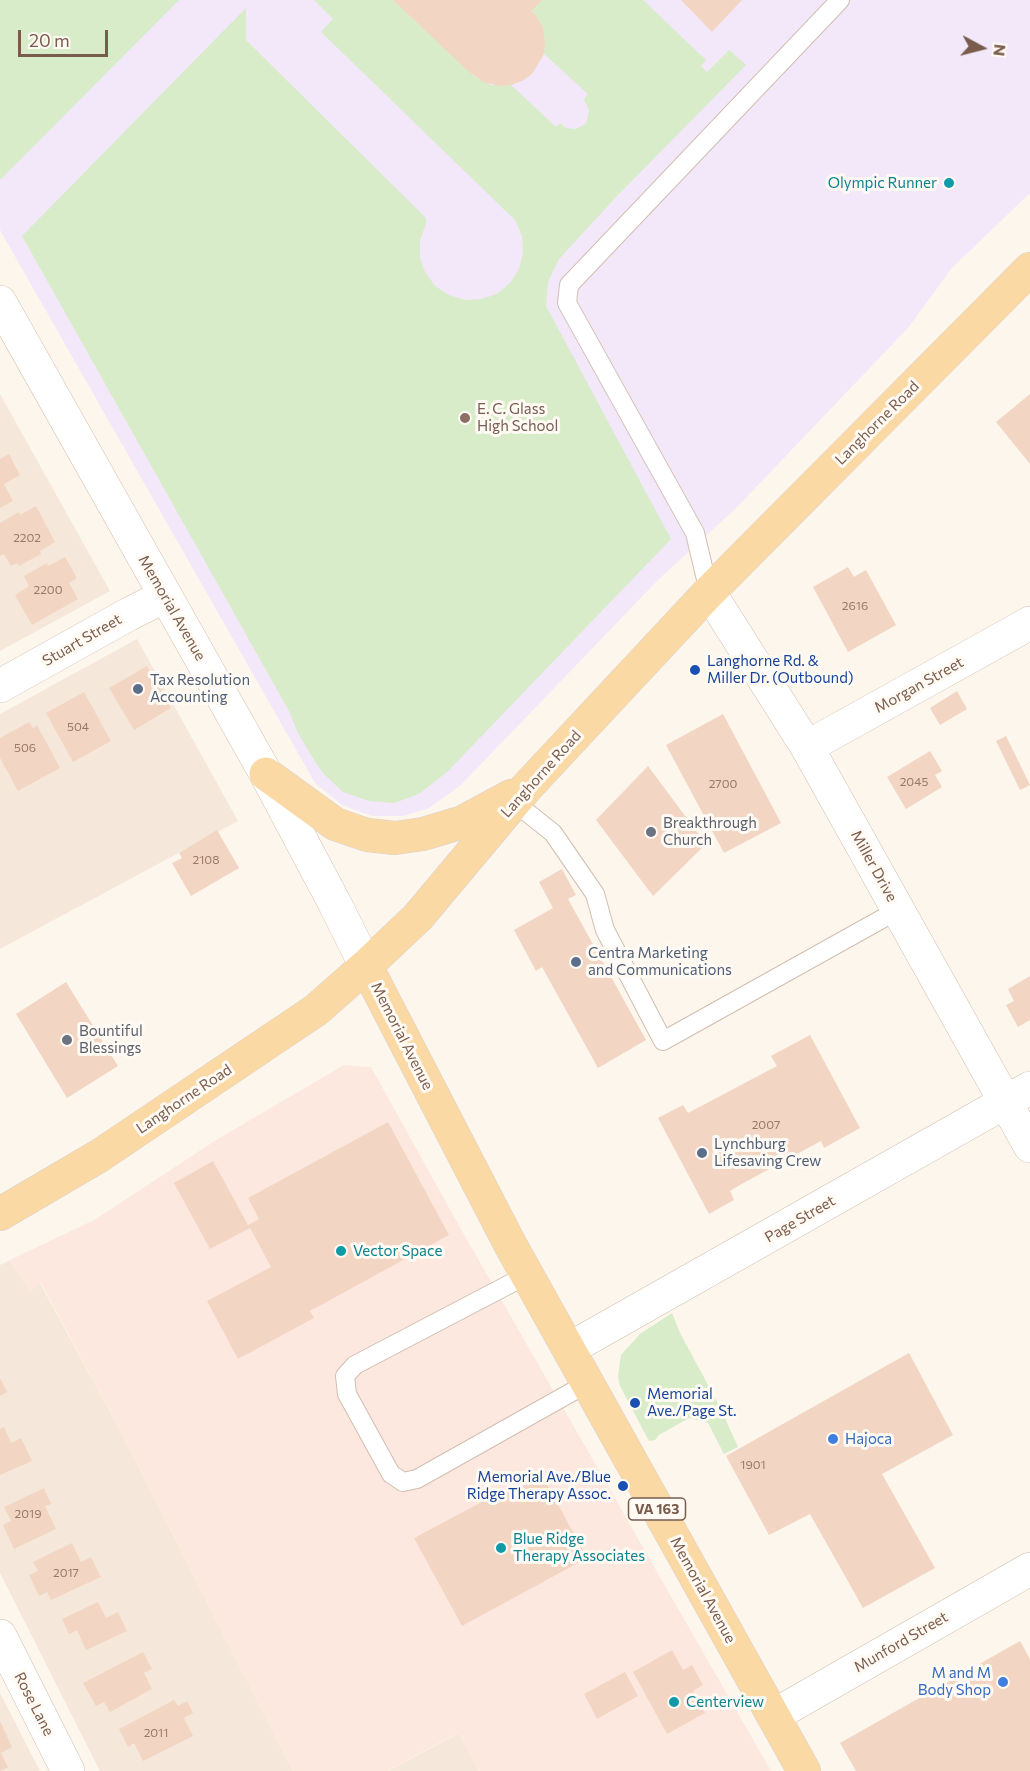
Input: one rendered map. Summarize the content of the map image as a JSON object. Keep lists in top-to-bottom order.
{
  "streets": {
    "main road": ["Langhorne Road", "Memorial Avenue", "VA 163"],
    "street": [
      "Stuart Street",
      "Morgan Street",
      "Miller Drive",
      "Page Street",
      "Munford Street",
      "Rose Lane"
    ]
  },
  "crossings": [
    ["Langhorne Road", "Memorial Avenue"],
    ["Langhorne Road", "Miller Drive"],
    ["Memorial Avenue", "Stuart Street"],
    ["Memorial Avenue", "Page Street"],
    ["Memorial Avenue", "Munford Street"],
    ["Morgan Street", "Miller Drive"],
    ["Miller Drive", "Page Street"]
  ],
  "places": [
    "Olympic Runner",
    "E. C. Glass High School",
    "Langhorne Rd. & Miller Dr. (Outbound)",
    "Tax Resolution Accounting",
    "Breakthrough Church",
    "Centra Marketing and Communications",
    "Bountiful Blessings",
    "Lynchburg Lifesaving Crew",
    "Vector Space",
    "Memorial Ave./Page St.",
    "Hajoca",
    "Memorial Ave./Blue Ridge Therapy Assoc.",
    "Blue Ridge Therapy Associates",
    "M and M Body Shop",
    "Centerview"
  ],
  "house_numbers": [
    "2202",
    "2200",
    "2616",
    "504",
    "506",
    "2045",
    "2700",
    "2108",
    "2007",
    "1901",
    "2019",
    "2017",
    "2011"
  ],
  "scale_bar": "20 m",
  "north": "right"
}
